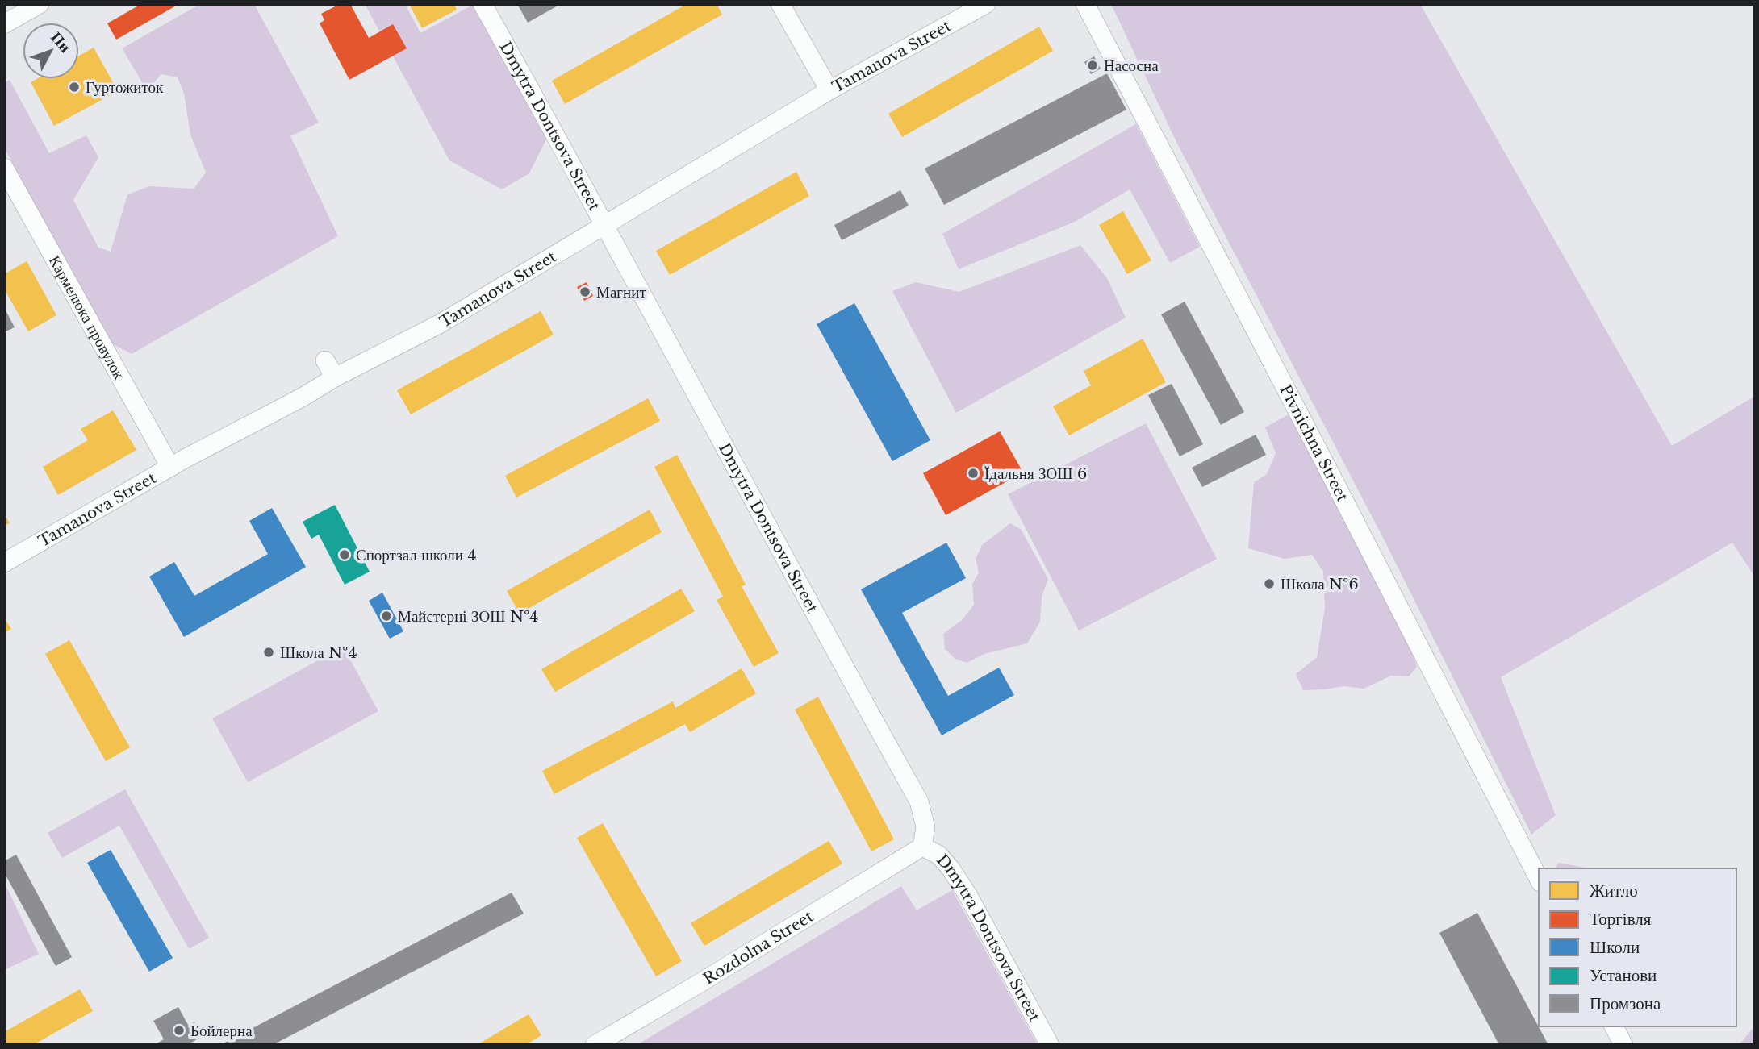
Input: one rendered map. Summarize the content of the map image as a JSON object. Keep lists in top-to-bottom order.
{
  "streets": {
    "street": [
      "Tamanova Street",
      "Dmytra Dontsova Street",
      "Кармелюка провулок",
      "Pivnichna Street",
      "Rozdolna Street"
    ]
  },
  "crossings": [
    ["Tamanova Street", "Dmytra Dontsova Street"],
    ["Tamanova Street", "Кармелюка провулок"],
    ["Dmytra Dontsova Street", "Rozdolna Street"]
  ],
  "places": [
    "Насосна",
    "Гуртожиток",
    "Магнит",
    "Їдальня ЗОШ 6",
    "Спортзал школи 4",
    "Школа №6",
    "Майстерні ЗОШ №4",
    "Школа №4",
    "Бойлерна"
  ],
  "legend": [
    "Житло",
    "Торгівля",
    "Школи",
    "Установи",
    "Промзона"
  ],
  "north": "top right"
}
